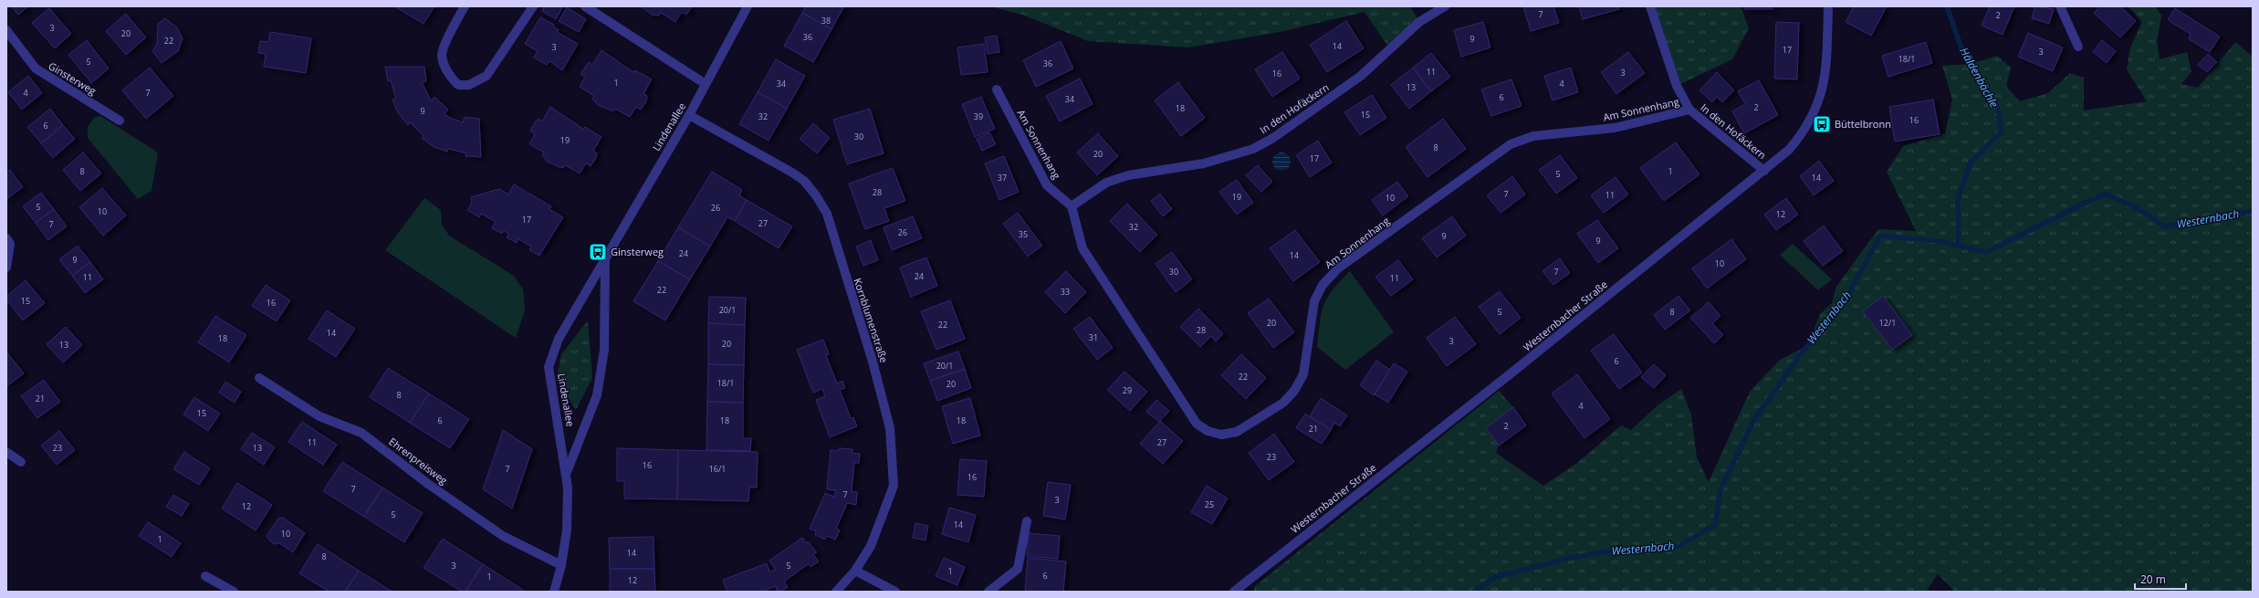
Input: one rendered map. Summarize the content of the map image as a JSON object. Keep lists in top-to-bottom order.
{
  "streets": {
    "street": [
      "Ginsterweg",
      "In den Hofäckern",
      "Am Sonnenhang",
      "Lindenallee",
      "Westernbacher Straße",
      "Kornblumenstraße",
      "Ehrenpreisweg"
    ]
  },
  "crossings": [
    ["In den Hofäckern", "Am Sonnenhang"],
    ["In den Hofäckern", "Westernbacher Straße"],
    ["Lindenallee", "Kornblumenstraße"],
    ["Lindenallee", "Ehrenpreisweg"]
  ],
  "water": ["Häldenbächle", "Westernbach"],
  "places": {
    "bus stop": ["Büttelbronn", "Ginsterweg"]
  },
  "house_numbers": [
    "7",
    "2",
    "38",
    "3",
    "20",
    "36",
    "9",
    "22",
    "14",
    "3",
    "17",
    "3",
    "18/1",
    "5",
    "36",
    "11",
    "3",
    "16",
    "1",
    "34",
    "4",
    "13",
    "4",
    "7",
    "6",
    "34",
    "2",
    "18",
    "9",
    "15",
    "32",
    "39",
    "16",
    "6",
    "30",
    "19",
    "8",
    "20",
    "17",
    "8",
    "1",
    "5",
    "37",
    "14",
    "28",
    "7",
    "11",
    "19",
    "10",
    "5",
    "26",
    "10",
    "12",
    "17",
    "27",
    "7",
    "32",
    "26",
    "35",
    "9",
    "9",
    "24",
    "14",
    "9",
    "10",
    "30",
    "7",
    "24",
    "11",
    "11",
    "22",
    "33",
    "15",
    "16",
    "20/1",
    "5",
    "8",
    "20",
    "12/1",
    "22",
    "28",
    "14",
    "31",
    "18",
    "3",
    "20",
    "13",
    "6",
    "20/1",
    "22",
    "18/1",
    "20",
    "29",
    "8",
    "21",
    "4",
    "15",
    "6",
    "18",
    "18",
    "2",
    "21",
    "11",
    "27",
    "23",
    "13",
    "23",
    "16",
    "7",
    "16/1",
    "16",
    "7",
    "7",
    "3",
    "25",
    "12",
    "5",
    "14",
    "10",
    "1",
    "14",
    "8",
    "3",
    "5",
    "1",
    "6",
    "1",
    "12"
  ],
  "scale_bar": "20 m"
}
